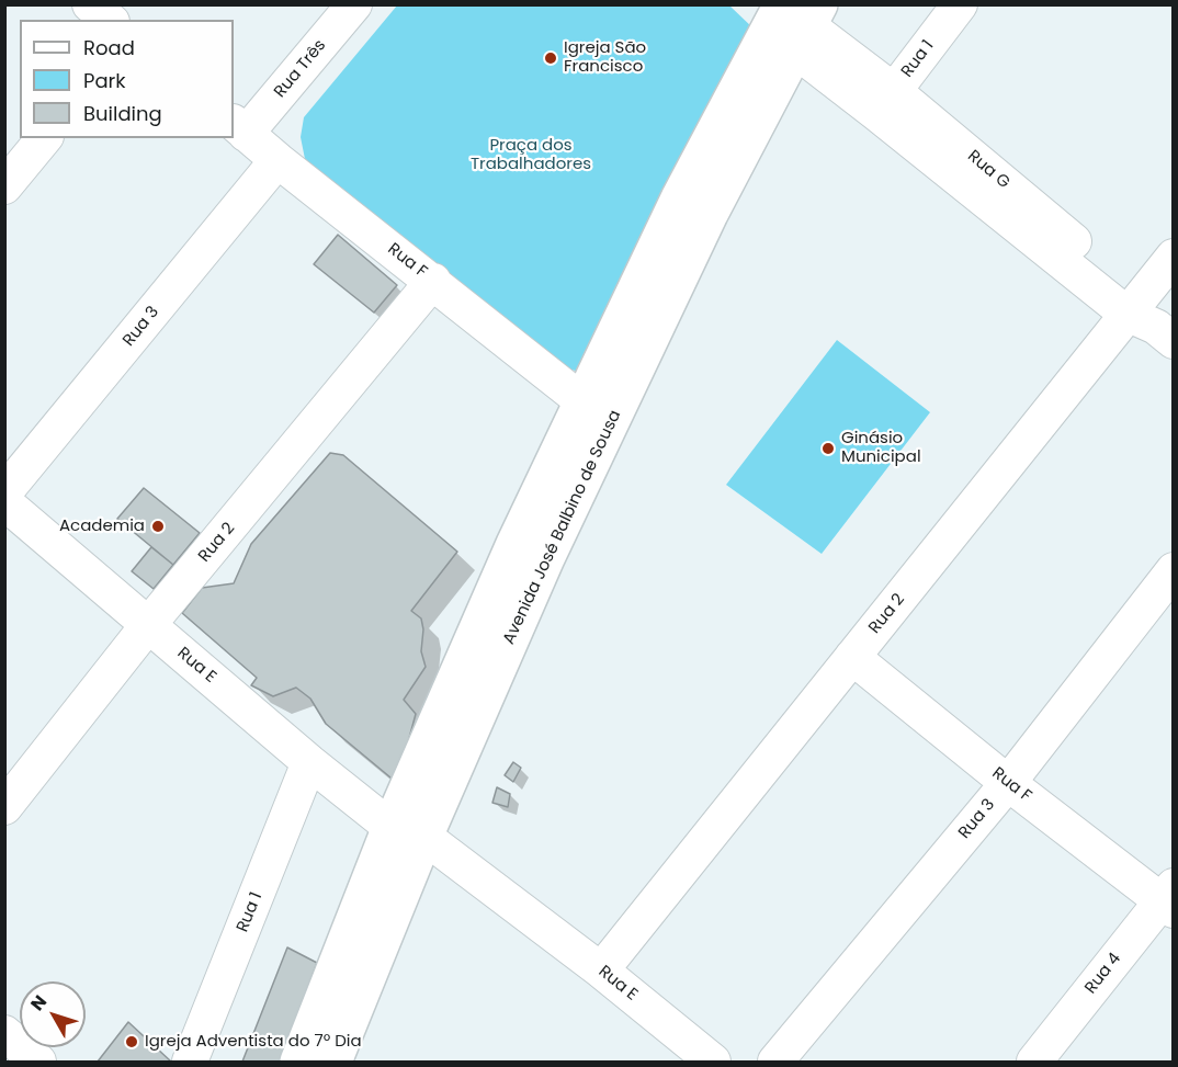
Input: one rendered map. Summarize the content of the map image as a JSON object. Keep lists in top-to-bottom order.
{
  "streets": {
    "main road": ["Avenida José Balbino de Sousa"],
    "street": [
      "Rua 1",
      "Rua Três",
      "Rua G",
      "Rua F",
      "Rua 3",
      "Rua 2",
      "Rua E",
      "Rua 4"
    ]
  },
  "crossings": [
    ["Rua 1", "Rua G"],
    ["Rua 1", "Rua E"],
    ["Rua Três", "Rua F"],
    ["Rua G", "Avenida José Balbino de Sousa"],
    ["Rua G", "Rua 2"],
    ["Rua F", "Rua 3"],
    ["Rua F", "Avenida José Balbino de Sousa"],
    ["Rua F", "Rua 2"],
    ["Rua F", "Rua 4"],
    ["Avenida José Balbino de Sousa", "Rua E"],
    ["Rua 2", "Rua E"]
  ],
  "parks": ["Praça dos Trabalhadores"],
  "places": [
    "Igreja São Francisco",
    "Ginásio Municipal",
    "Academia",
    "Igreja Adventista do 7º Dia"
  ],
  "legend": ["Road", "Park", "Building"],
  "north": "top left"
}
